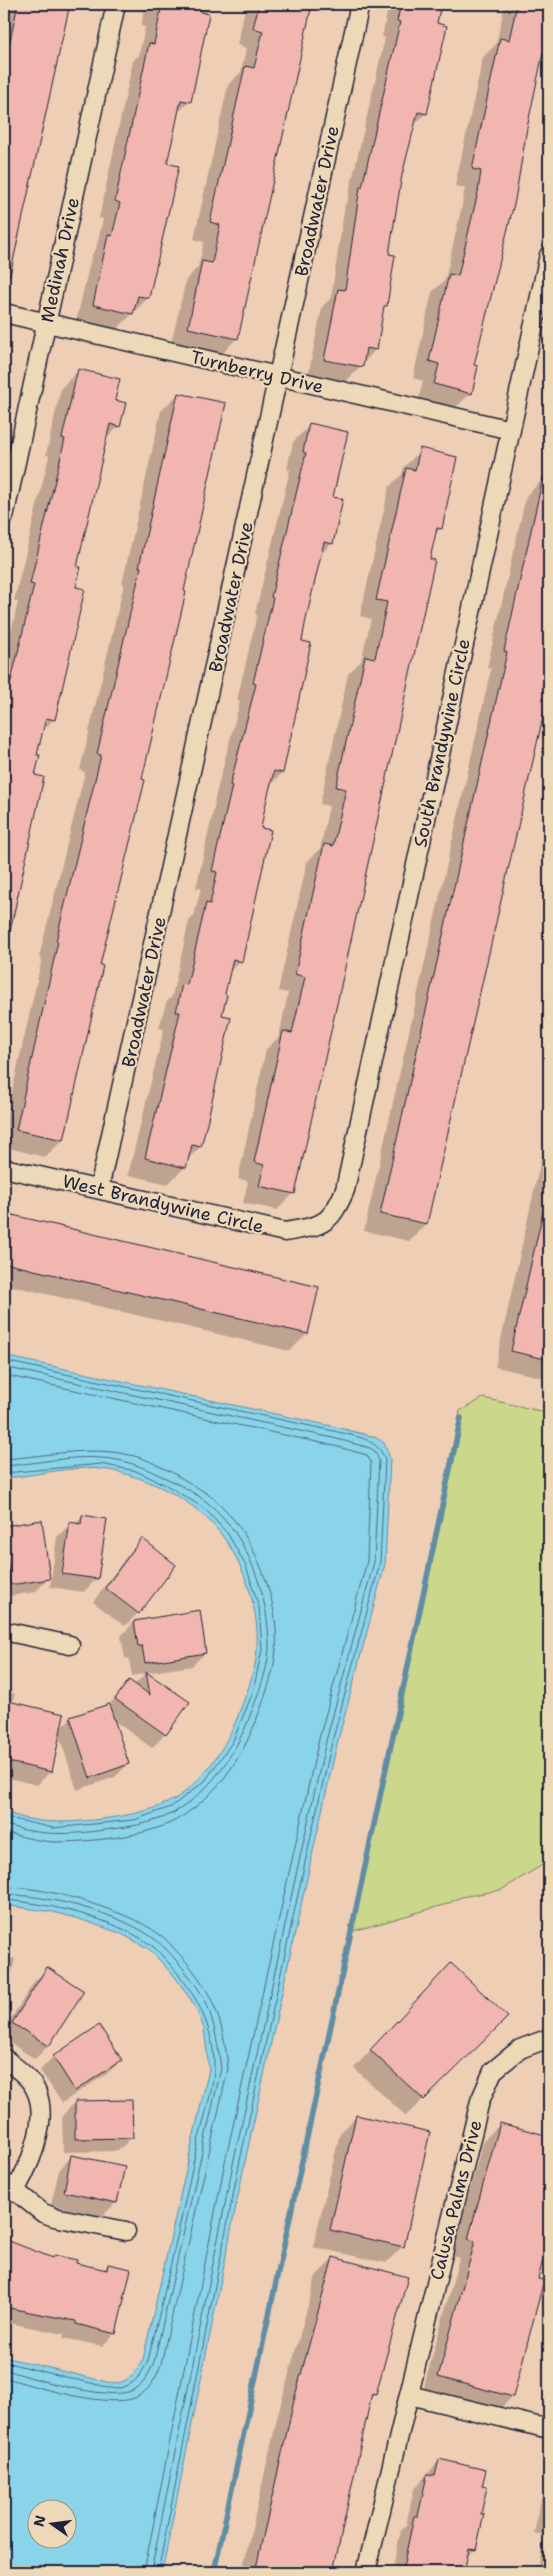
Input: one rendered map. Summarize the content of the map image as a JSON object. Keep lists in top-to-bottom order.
{
  "streets": {
    "street": [
      "Broadwater Drive",
      "Medinah Drive",
      "Turnberry Drive",
      "South Brandywine Circle",
      "West Brandywine Circle",
      "Calusa Palms Drive"
    ]
  },
  "crossings": [
    ["Broadwater Drive", "Turnberry Drive"],
    ["Broadwater Drive", "West Brandywine Circle"],
    ["Medinah Drive", "Turnberry Drive"],
    ["Turnberry Drive", "South Brandywine Circle"],
    ["South Brandywine Circle", "West Brandywine Circle"]
  ],
  "north": "left"
}
